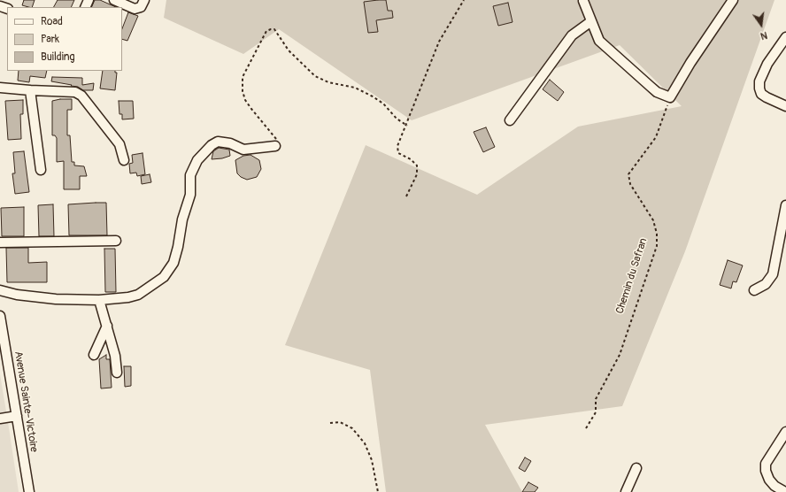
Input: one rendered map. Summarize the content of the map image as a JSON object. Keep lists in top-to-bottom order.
{
  "streets": {
    "street": ["Avenue Sainte-Victoire"],
    "path": ["Chemin du Safran"]
  },
  "legend": ["Road", "Park", "Building"],
  "north": "bottom"
}
